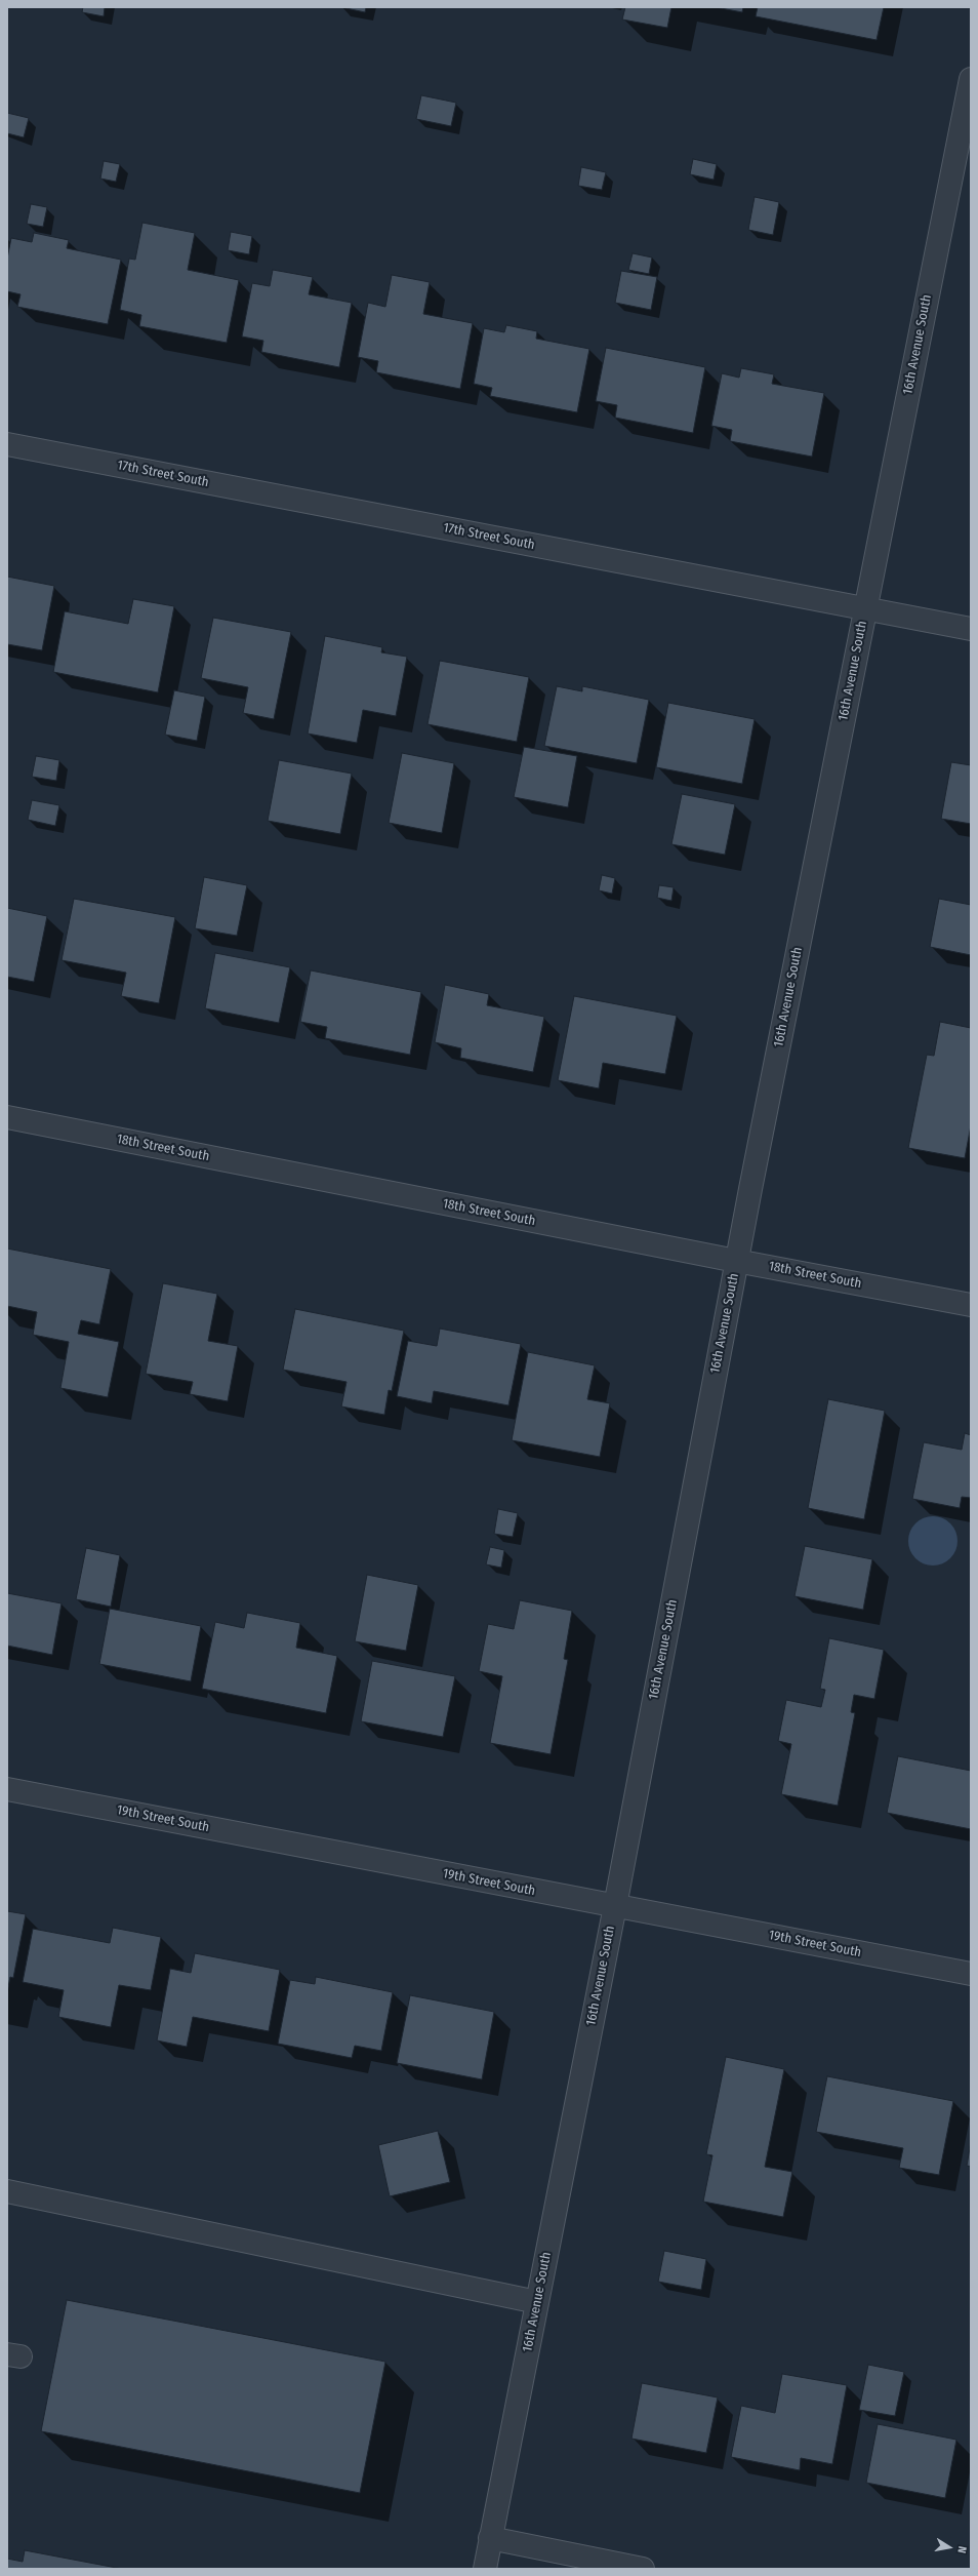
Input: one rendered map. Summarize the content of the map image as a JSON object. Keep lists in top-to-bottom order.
{
  "streets": {
    "street": [
      "16th Avenue South",
      "17th Street South",
      "18th Street South",
      "19th Street South"
    ]
  },
  "crossings": [
    ["16th Avenue South", "17th Street South"],
    ["16th Avenue South", "18th Street South"],
    ["16th Avenue South", "19th Street South"]
  ],
  "north": "right"
}
